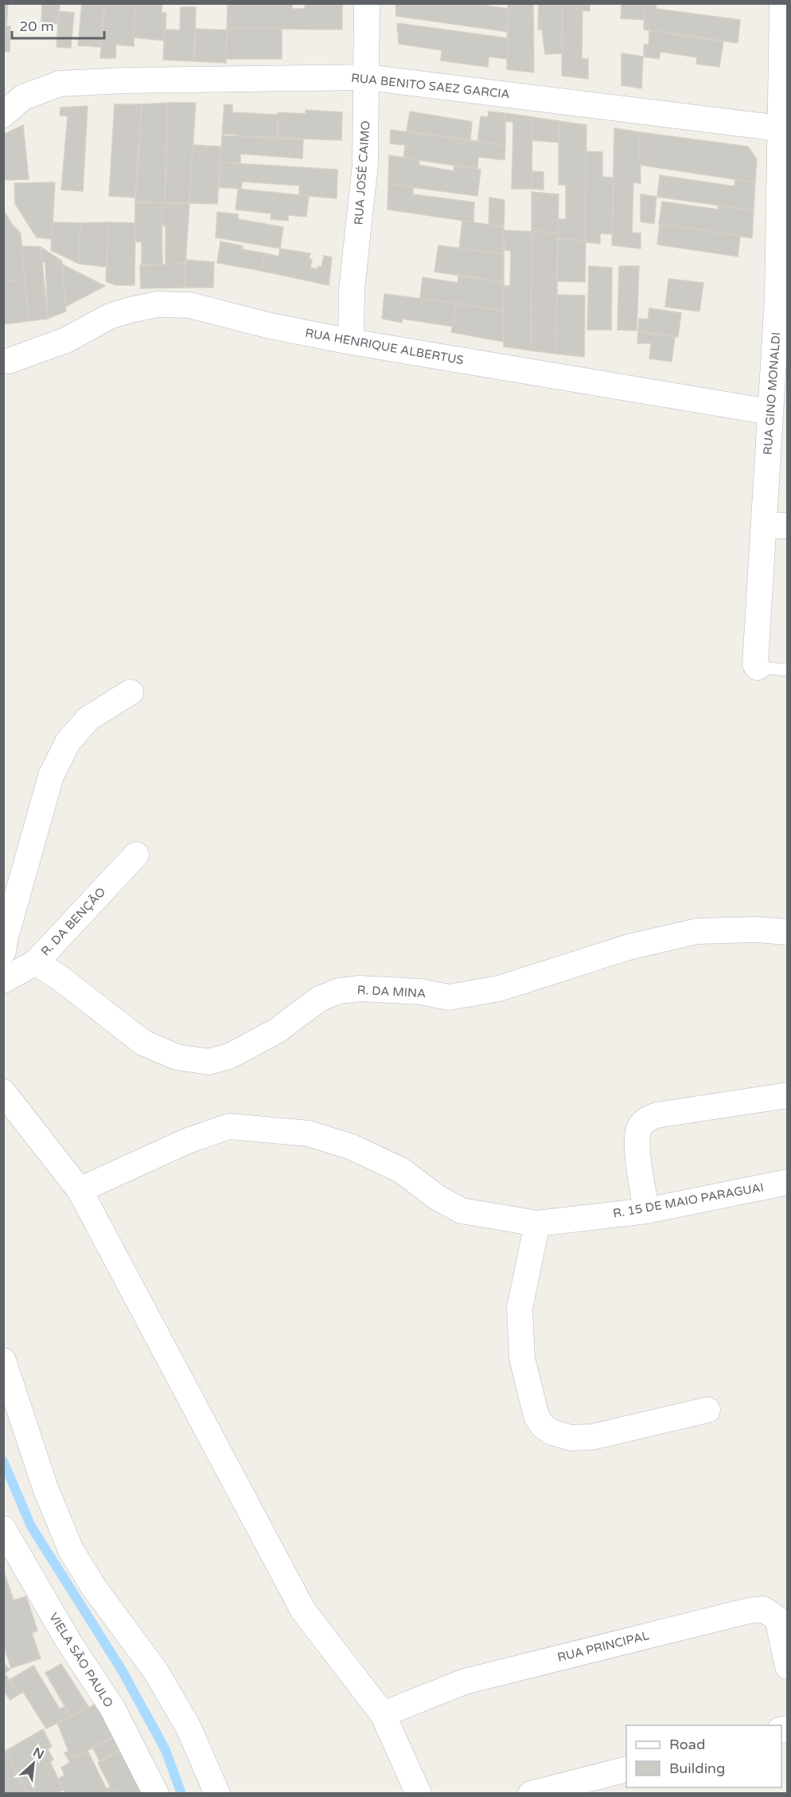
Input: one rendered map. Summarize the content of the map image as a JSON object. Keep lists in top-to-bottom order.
{
  "streets": {
    "street": [
      "RUA BENITO SAEZ GARCIA",
      "RUA JOSÉ CAIMO",
      "RUA HENRIQUE ALBERTUS",
      "RUA GINO MONALDI",
      "R. DA BENÇÃO",
      "R. DA MINA",
      "R. 15 DE MAIO PARAGUAI",
      "RUA PRINCIPAL",
      "VIELA SÃO PAULO"
    ]
  },
  "crossings": [
    ["RUA BENITO SAEZ GARCIA", "RUA JOSÉ CAIMO"],
    ["RUA BENITO SAEZ GARCIA", "RUA GINO MONALDI"],
    ["RUA JOSÉ CAIMO", "RUA HENRIQUE ALBERTUS"],
    ["RUA HENRIQUE ALBERTUS", "RUA GINO MONALDI"],
    ["R. DA BENÇÃO", "R. DA MINA"]
  ],
  "legend": ["Road", "Building"],
  "scale_bar": "20 m",
  "north": "top right"
}
